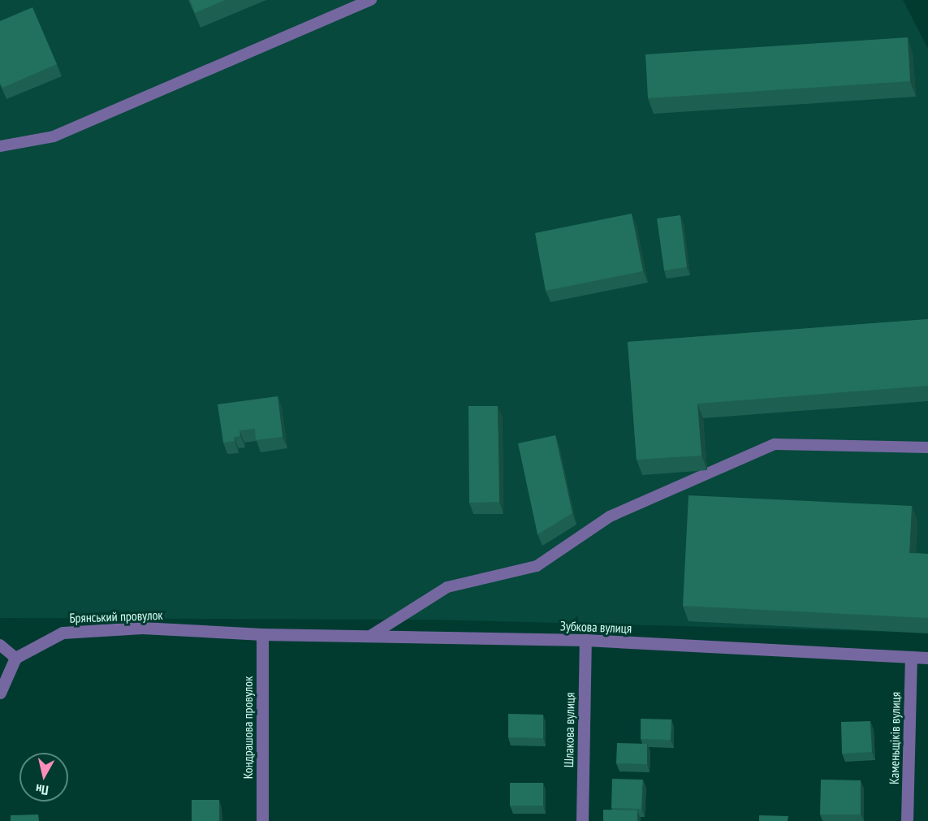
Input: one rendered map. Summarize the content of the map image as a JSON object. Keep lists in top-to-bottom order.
{
  "streets": {
    "street": [
      "Брянський провулок",
      "Зубкова вулиця",
      "Кондрашова провулок",
      "Шлакова вулиця",
      "Каменьщіків вулиця"
    ]
  },
  "crossings": [
    ["Брянський провулок", "Зубкова вулиця"],
    ["Брянський провулок", "Кондрашова провулок"],
    ["Зубкова вулиця", "Кондрашова провулок"],
    ["Зубкова вулиця", "Шлакова вулиця"],
    ["Зубкова вулиця", "Каменьщіків вулиця"]
  ],
  "north": "bottom"
}
